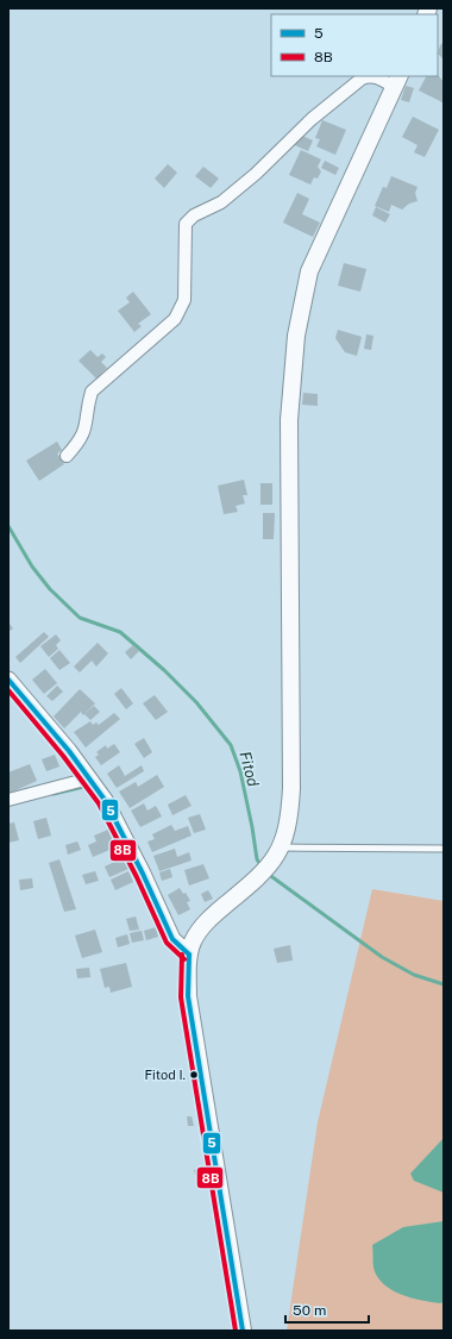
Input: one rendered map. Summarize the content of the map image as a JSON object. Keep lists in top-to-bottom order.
{
  "water": ["Fitod"],
  "places": ["Fitod I."],
  "lines": ["transit line 5", "transit line 8B"],
  "legend": ["5", "8B"],
  "scale_bar": "50 m"
}
